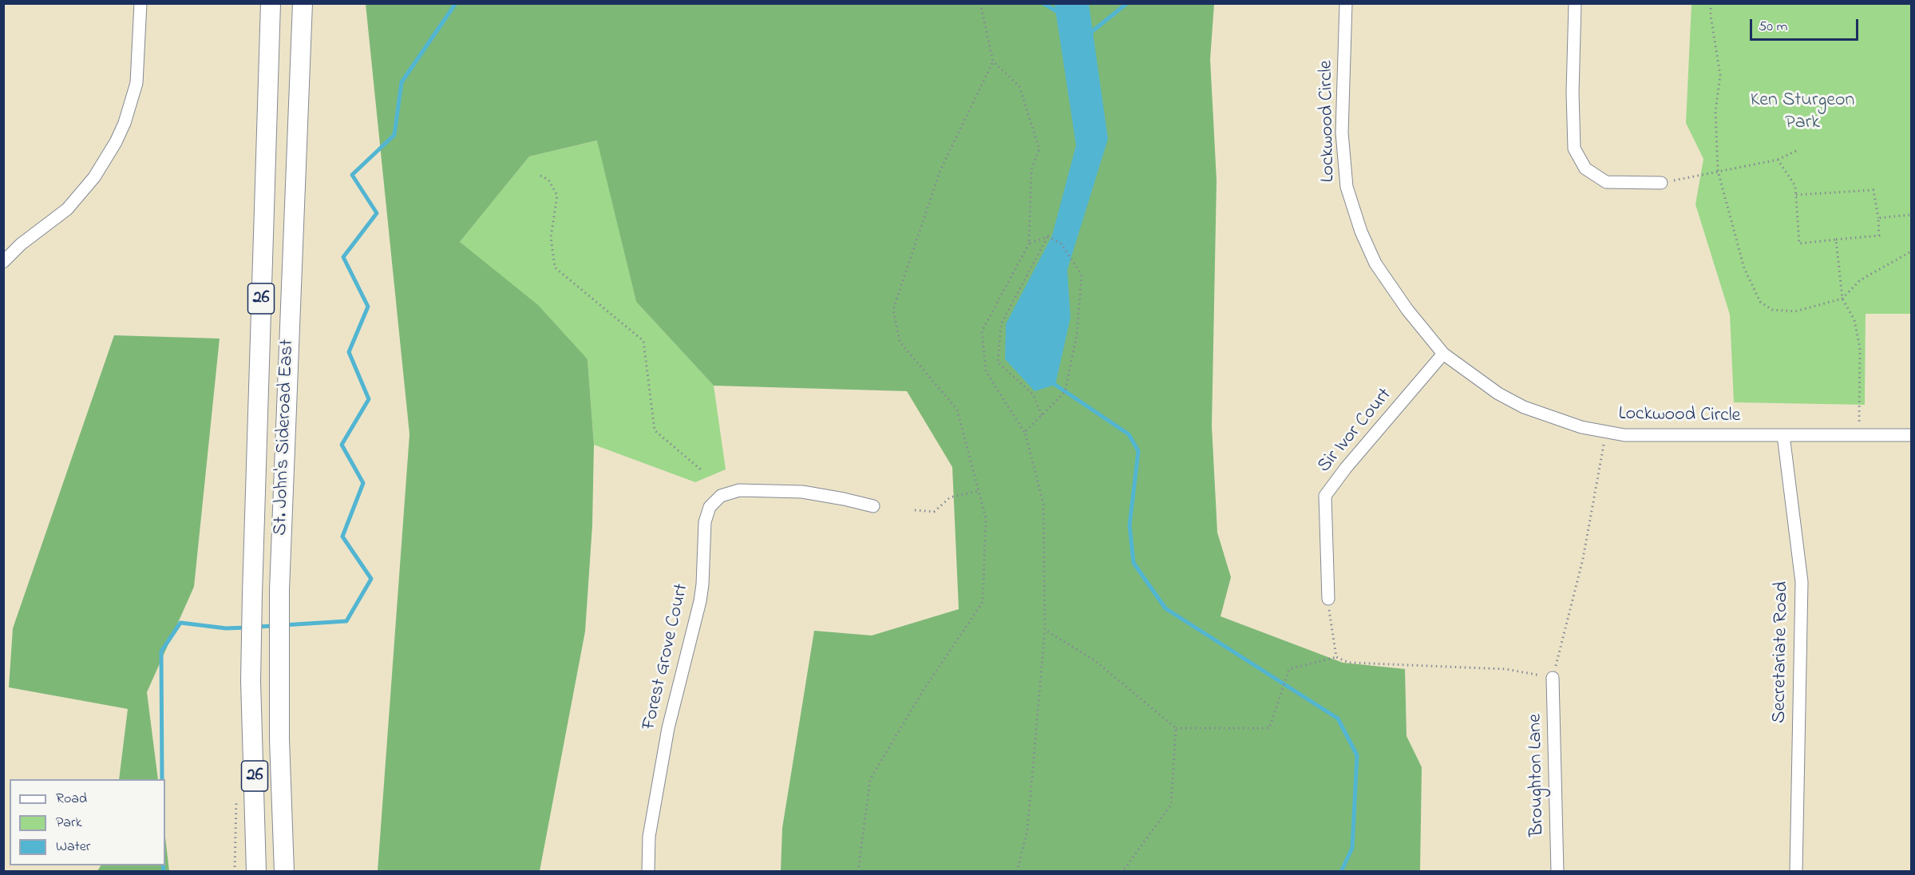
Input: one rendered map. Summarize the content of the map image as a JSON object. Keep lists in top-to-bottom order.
{
  "streets": {
    "main road": ["26", "St. John's Sideroad East"],
    "street": [
      "Lockwood Circle",
      "Sir Ivor Court",
      "Secretariate Road",
      "Forest Grove Court",
      "Broughton Lane"
    ]
  },
  "crossings": [
    ["Lockwood Circle", "Sir Ivor Court"],
    ["Lockwood Circle", "Secretariate Road"]
  ],
  "parks": ["Ken Sturgeon Park"],
  "legend": ["Road", "Park", "Water"],
  "scale_bar": "50 m"
}
